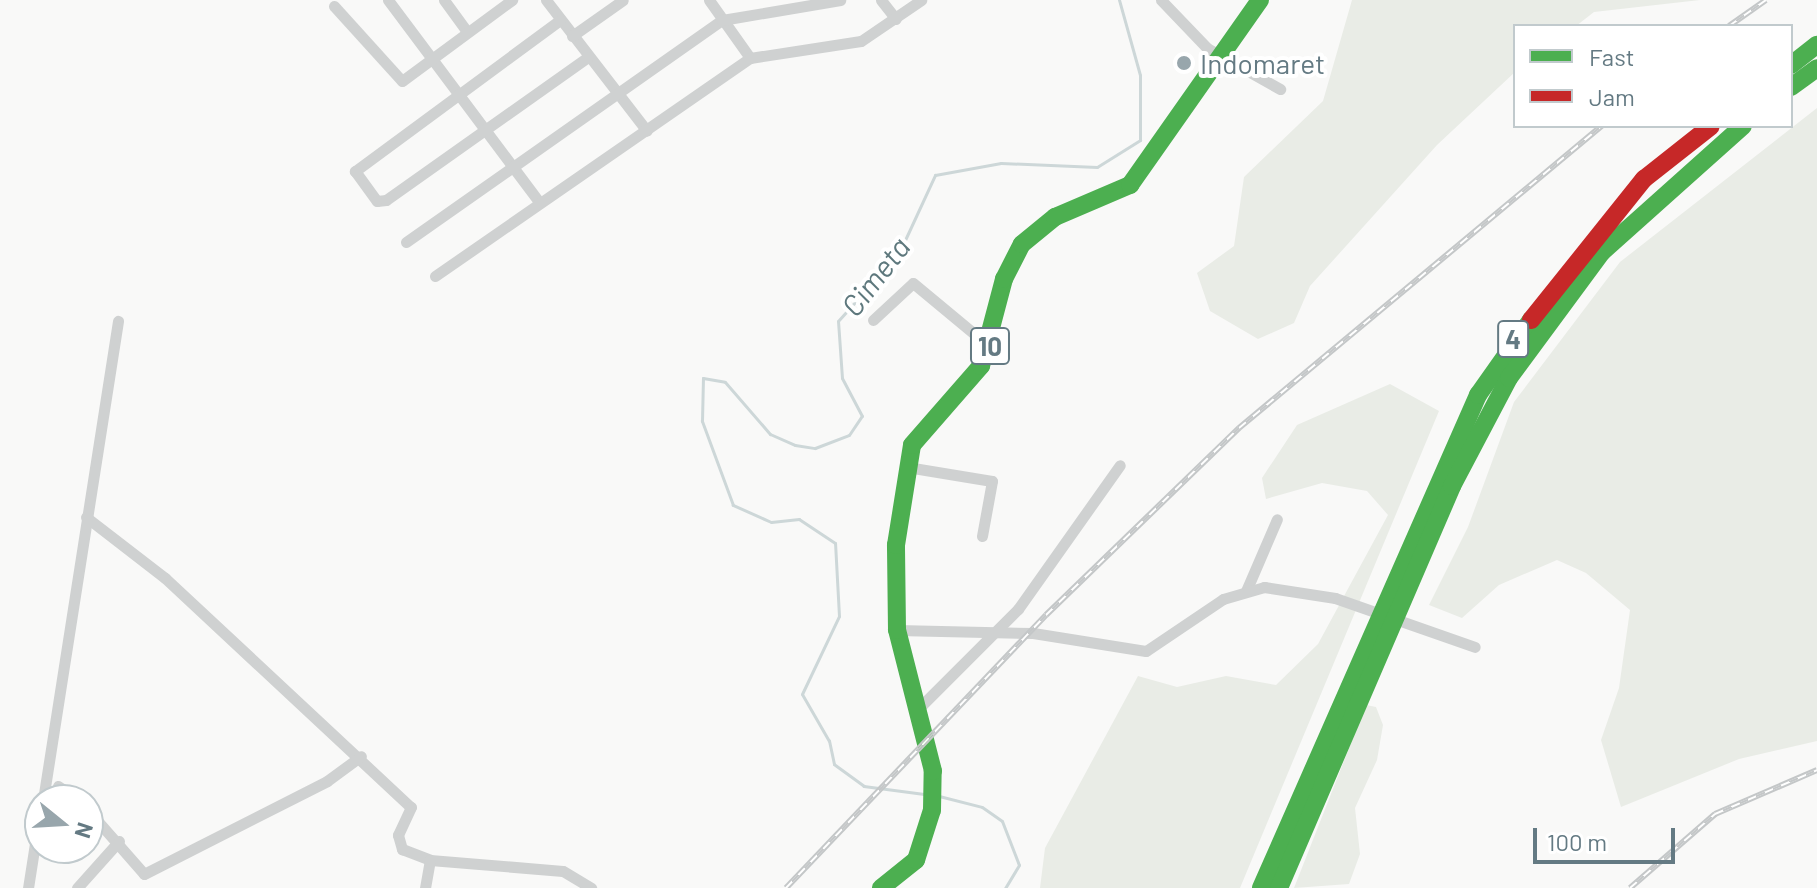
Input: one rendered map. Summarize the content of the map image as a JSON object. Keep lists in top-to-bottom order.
{
  "streets": {
    "highway": ["4", "10"]
  },
  "water": ["Cimeta"],
  "places": ["Indomaret"],
  "legend": ["Fast", "Jam"],
  "scale_bar": "100 m",
  "north": "right"
}
